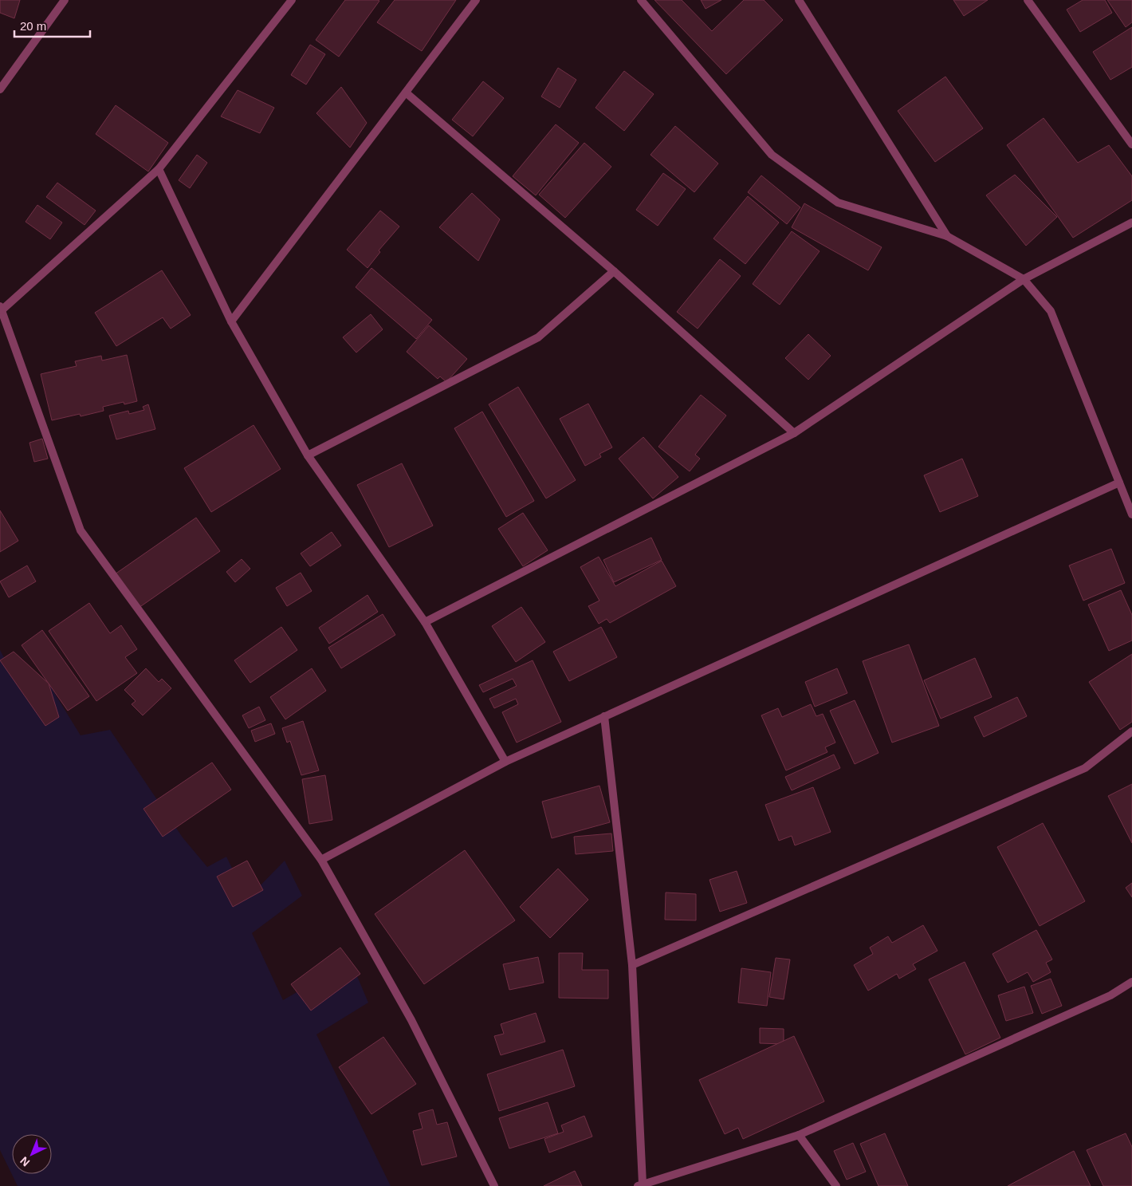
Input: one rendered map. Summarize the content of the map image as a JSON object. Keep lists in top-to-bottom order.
{
  "scale_bar": "20 m",
  "north": "bottom left"
}
